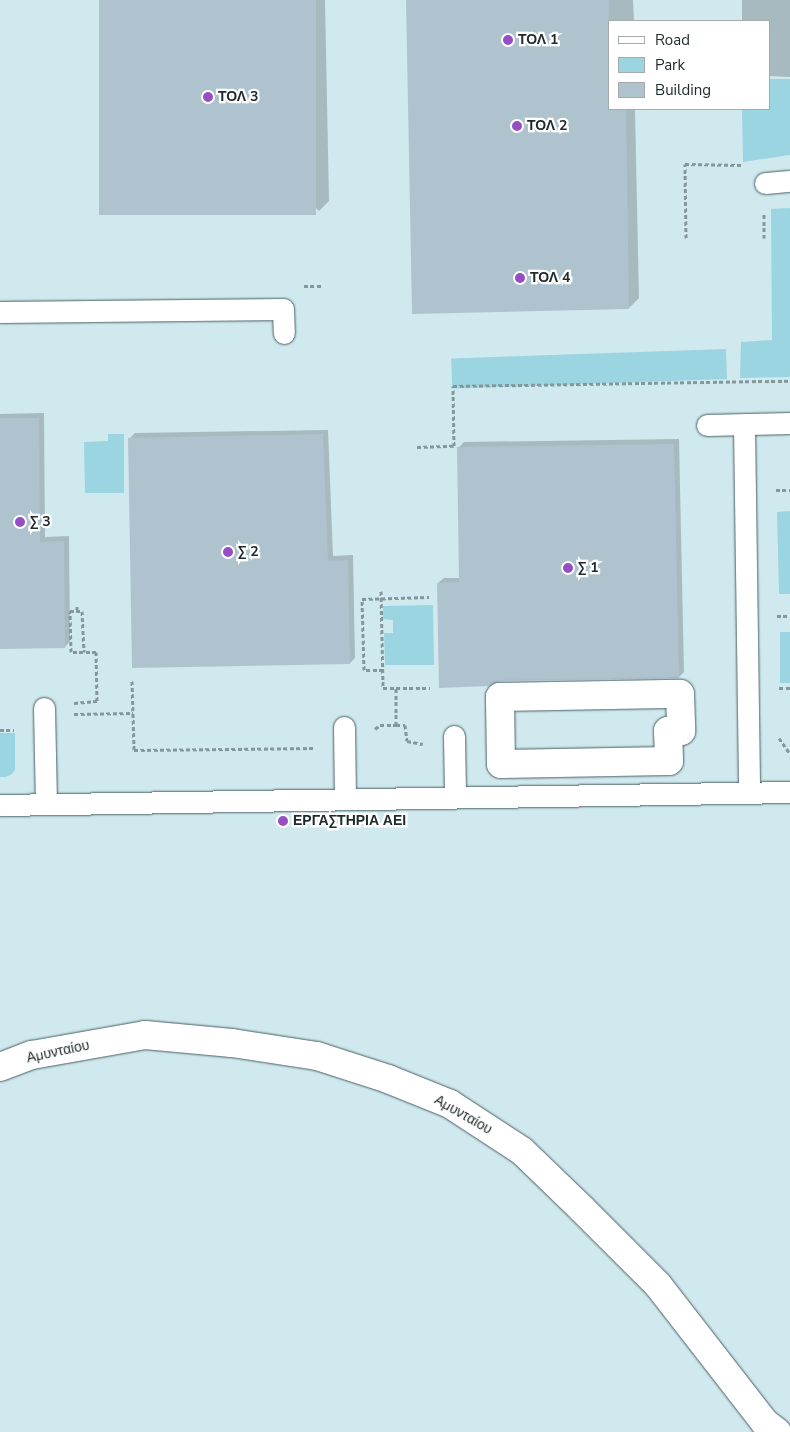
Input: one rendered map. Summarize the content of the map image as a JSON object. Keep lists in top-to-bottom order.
{
  "streets": {
    "street": ["Αμυνταίου"]
  },
  "places": [
    "ΤΟΛ 1",
    "ΤΟΛ 3",
    "ΤΟΛ 2",
    "ΤΟΛ 4",
    "Σ 3",
    "Σ 2",
    "Σ 1",
    "ΕΡΓΑΣΤΗΡΙΑ ΑΕΙ"
  ],
  "legend": ["Road", "Park", "Building"]
}
